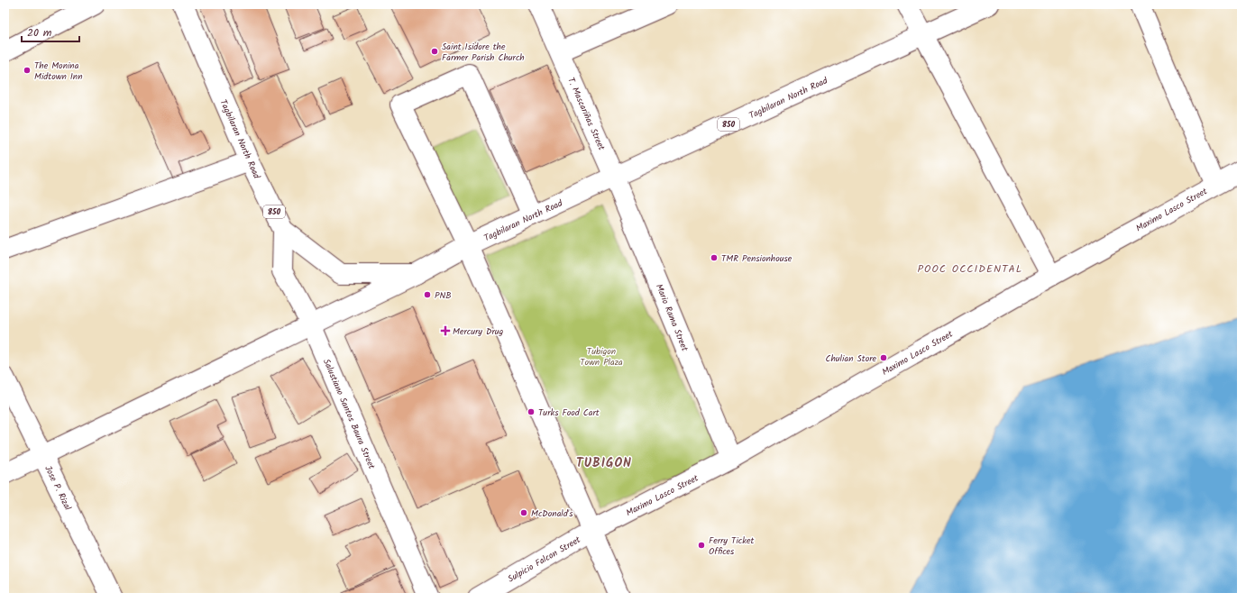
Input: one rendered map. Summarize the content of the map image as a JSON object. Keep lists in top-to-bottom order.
{
  "streets": {
    "street": [
      "Tagbilaran North Road",
      "T. Mascariñas Street",
      "850",
      "Maximo Lasco Street",
      "Mario Rama Street",
      "Salustiano Santos Baura Street",
      "Jose P. Rizal",
      "Sulpicio Falcon Street"
    ]
  },
  "crossings": [
    ["Tagbilaran North Road", "T. Mascariñas Street"],
    ["Tagbilaran North Road", "Mario Rama Street"],
    ["Tagbilaran North Road", "Salustiano Santos Baura Street"],
    ["T. Mascariñas Street", "Mario Rama Street"],
    ["Maximo Lasco Street", "Mario Rama Street"],
    ["Maximo Lasco Street", "Sulpicio Falcon Street"]
  ],
  "districts": ["POOC OCCIDENTAL", "TUBIGON"],
  "parks": ["Tubigon Town Plaza"],
  "places": {
    "other": [
      "Saint Isidore the Farmer Parish Church",
      "The Monina Midtown Inn",
      "TMR Pensionhouse",
      "PNB",
      "Chulian Store",
      "Turks Food Cart",
      "McDonald's",
      "Ferry Ticket Offices"
    ],
    "health": ["Mercury Drug"]
  },
  "scale_bar": "20 m"
}
